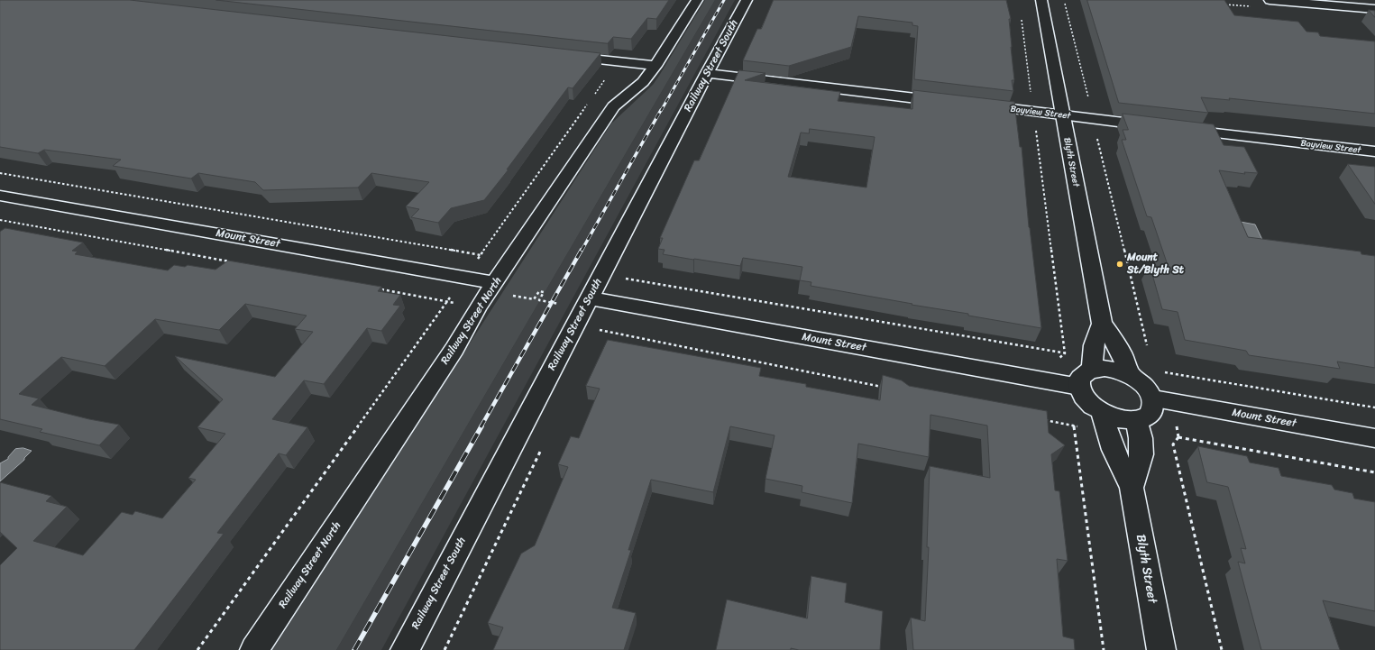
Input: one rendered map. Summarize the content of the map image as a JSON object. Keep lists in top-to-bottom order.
{
  "streets": {
    "street": [
      "Railway Street South",
      "Bayview Street",
      "Blyth Street",
      "Mount Street",
      "Railway Street North"
    ]
  },
  "crossings": [
    ["Railway Street South", "Mount Street"],
    ["Bayview Street", "Blyth Street"],
    ["Blyth Street", "Mount Street"],
    ["Mount Street", "Railway Street North"]
  ],
  "places": ["Mount St/Blyth St"]
}
